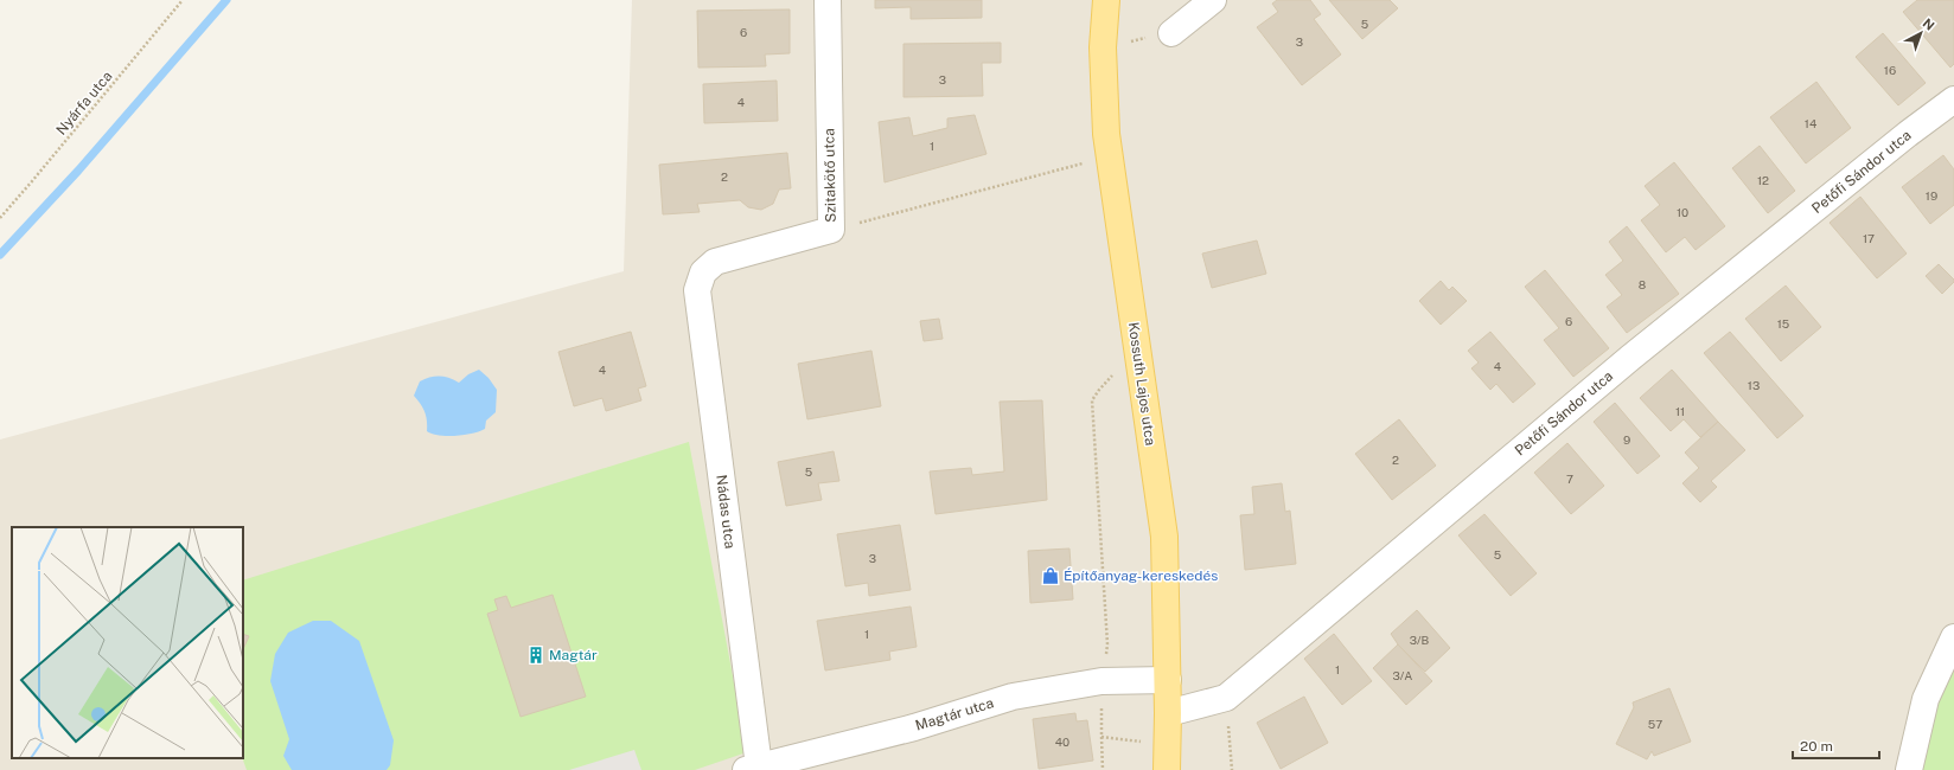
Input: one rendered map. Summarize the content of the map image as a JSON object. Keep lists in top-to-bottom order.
{
  "streets": {
    "main road": ["Kossuth Lajos utca"],
    "street": [
      "Petőfi Sándor utca",
      "Szitakötő utca",
      "Nádas utca",
      "Magtár utca"
    ],
    "path": ["Nyárfa utca"]
  },
  "crossings": [
    ["Petőfi Sándor utca", "Kossuth Lajos utca"],
    ["Szitakötő utca", "Nádas utca"],
    ["Kossuth Lajos utca", "Magtár utca"],
    ["Nádas utca", "Magtár utca"]
  ],
  "places": {
    "shop": ["Építőanyag-kereskedés"],
    "building": ["Magtár"]
  },
  "house_numbers": [
    "5",
    "6",
    "3",
    "16",
    "3",
    "4",
    "14",
    "1",
    "2",
    "12",
    "19",
    "10",
    "17",
    "8",
    "6",
    "15",
    "4",
    "4",
    "13",
    "11",
    "9",
    "2",
    "5",
    "7",
    "5",
    "3",
    "1",
    "3/B",
    "1",
    "3/A",
    "57",
    "40"
  ],
  "scale_bar": "20 m",
  "north": "top right"
}
